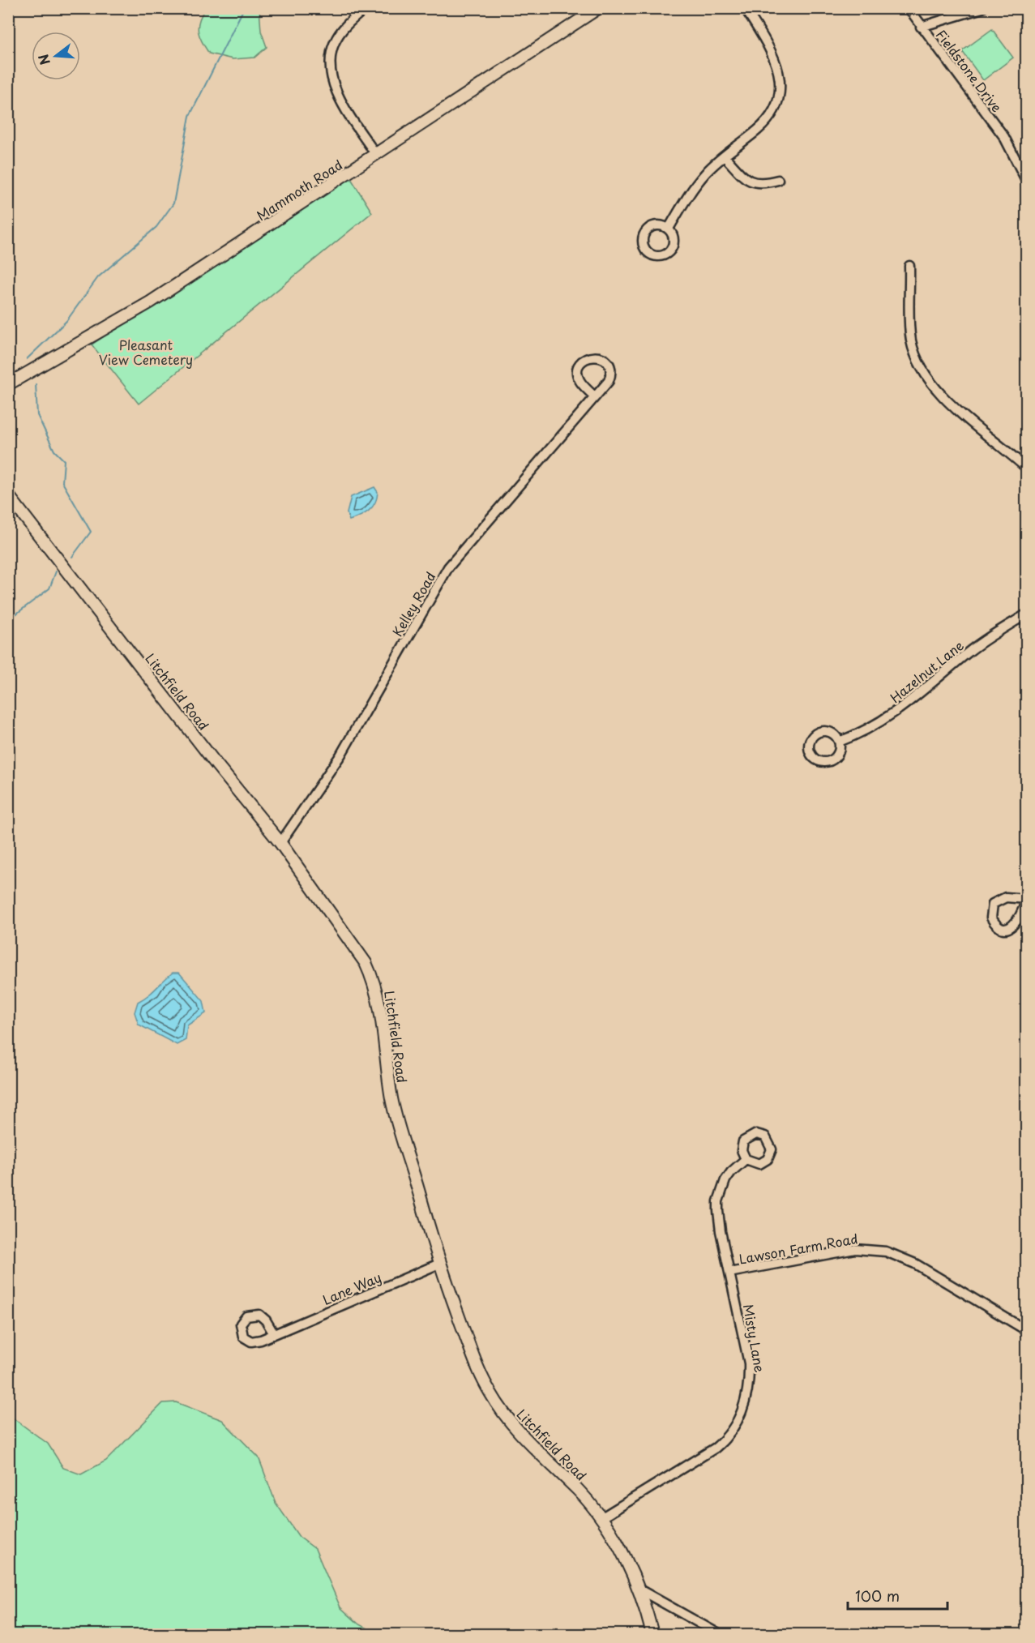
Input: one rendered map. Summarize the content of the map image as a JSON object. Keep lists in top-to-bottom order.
{
  "streets": {
    "street": [
      "Fieldstone Drive",
      "Mammoth Road",
      "Kelley Road",
      "Hazelnut Lane",
      "Litchfield Road",
      "Lawson Farm Road",
      "Lane Way",
      "Misty Lane"
    ]
  },
  "crossings": [
    ["Kelley Road", "Litchfield Road"],
    ["Litchfield Road", "Lane Way"],
    ["Litchfield Road", "Misty Lane"],
    ["Lawson Farm Road", "Misty Lane"]
  ],
  "parks": ["Pleasant View Cemetery"],
  "scale_bar": "100 m",
  "north": "left"
}
